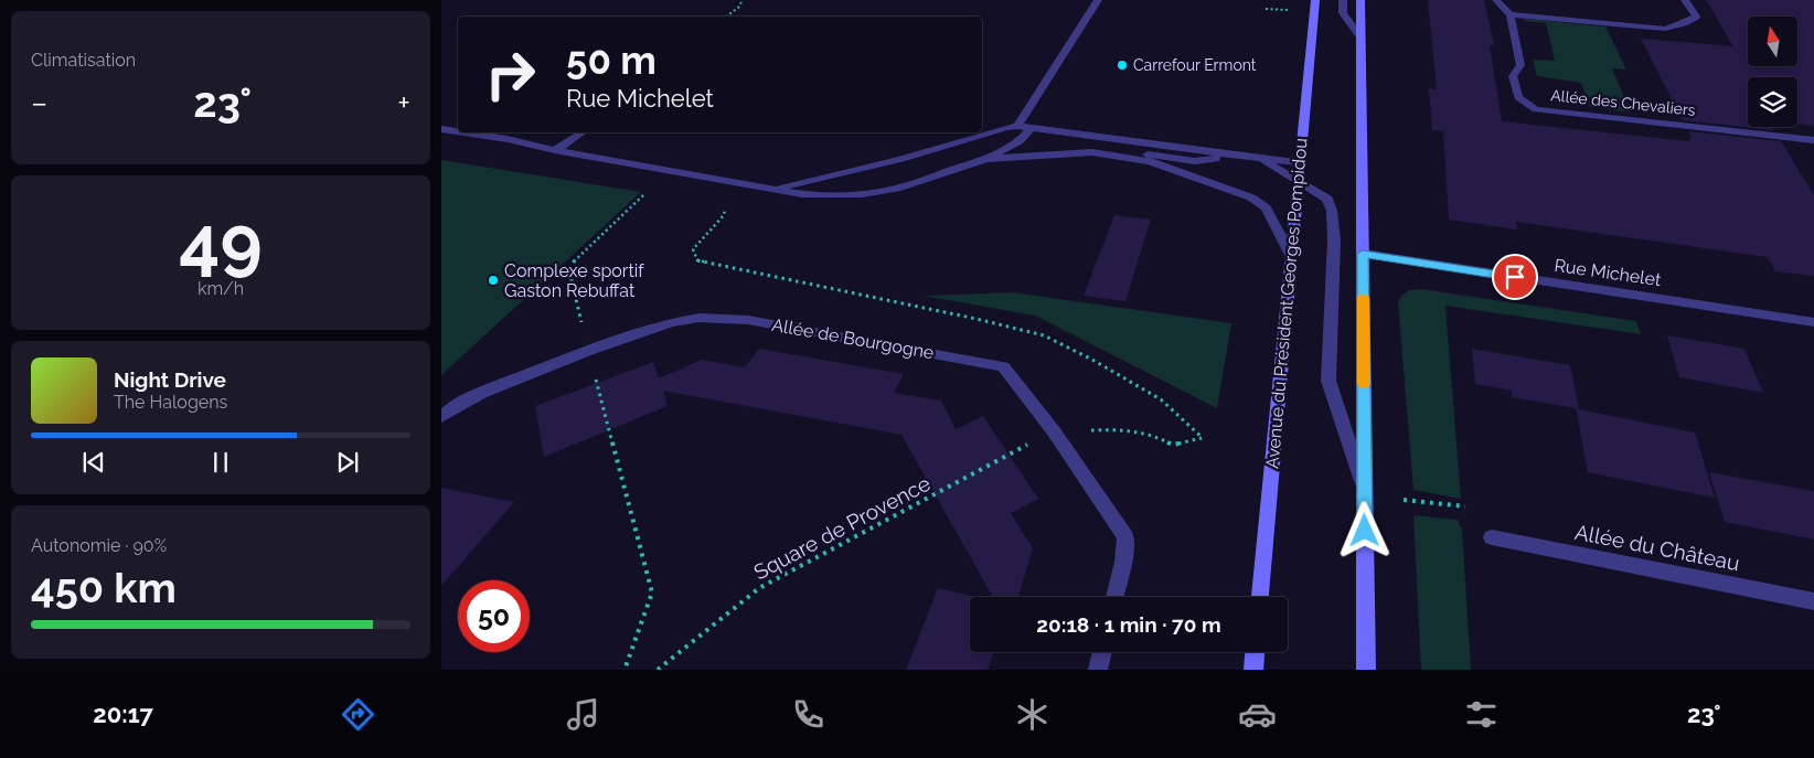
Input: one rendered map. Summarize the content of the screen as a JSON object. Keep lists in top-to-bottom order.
{
  "streets": {
    "main road": ["Avenue du Président Georges Pompidou"],
    "street": [
      "Allée des Chevaliers",
      "Rue Michelet",
      "Allée de Bourgogne",
      "Allée du Château"
    ],
    "path": ["Square de Provence"]
  },
  "crossings": [
    ["Allée de Bourgogne", "Square de Provence"]
  ],
  "places": ["Carrefour Ermont", "Complexe sportif Gaston Rebuffat"],
  "north": "top",
  "page": {
    "tile": [
      "Climatisation",
      ["49", "km/h"],
      ["Autonomie · 90%", "450 km"]
    ],
    "turn": ["50 m", "Rue Michelet"],
    "heat": ["−", "23°", "+"],
    "song": ["Night Drive", "The Halogens"],
    "limit": "50",
    "trip": "20:18 · 1 min · 70 m",
    "tabs": ["20:17", "23°"]
  }
}
